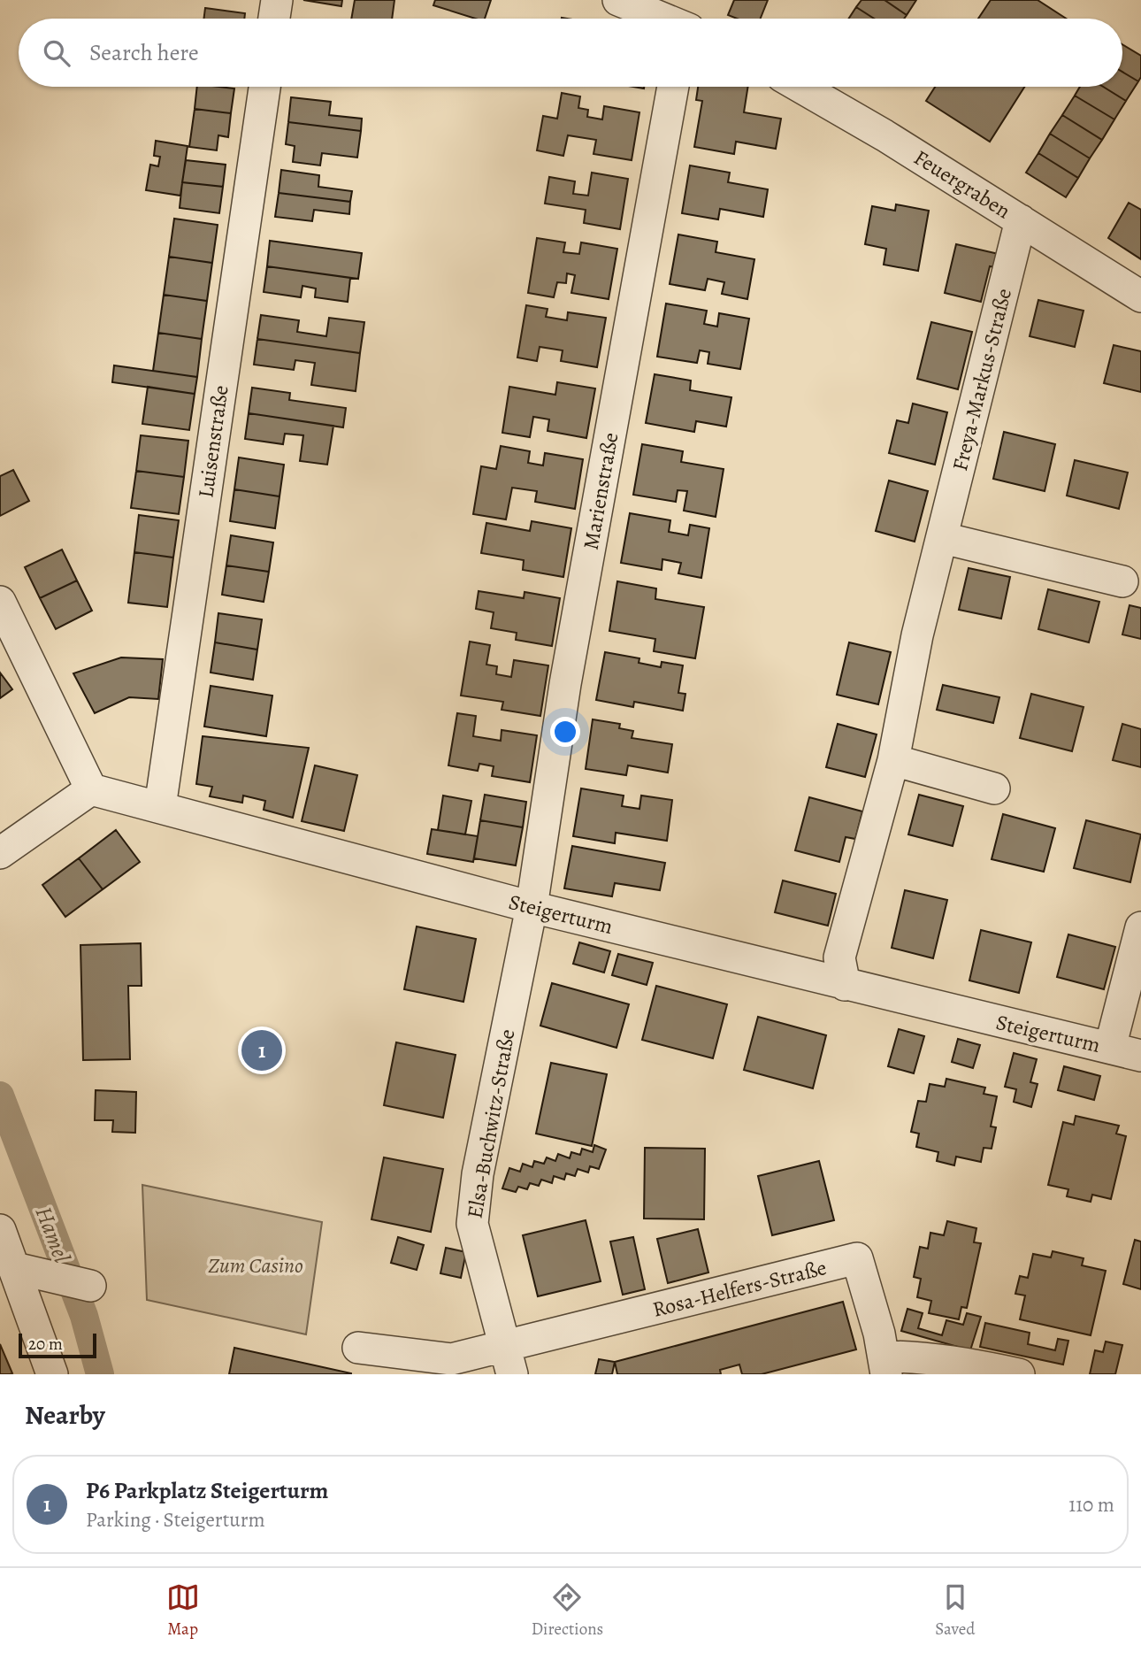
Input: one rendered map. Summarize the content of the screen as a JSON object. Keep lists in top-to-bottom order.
{
  "streets": {
    "street": [
      "Feuergraben",
      "Freya-Markus-Straße",
      "Luisenstraße",
      "Marienstraße",
      "Steigerturm",
      "Elsa-Buchwitz-Straße",
      "Rosa-Helfers-Straße"
    ]
  },
  "crossings": [
    ["Feuergraben", "Freya-Markus-Straße"],
    ["Freya-Markus-Straße", "Steigerturm"],
    ["Luisenstraße", "Steigerturm"],
    ["Marienstraße", "Steigerturm"],
    ["Marienstraße", "Elsa-Buchwitz-Straße"],
    ["Steigerturm", "Elsa-Buchwitz-Straße"],
    ["Elsa-Buchwitz-Straße", "Rosa-Helfers-Straße"]
  ],
  "water": ["Hamel"],
  "parks": ["Zum Casino"],
  "scale_bar": "20 m",
  "page": {
    "search": "Search here",
    "pins": "1",
    "scale": "20 m",
    "heading": "Nearby",
    "list": [
      {
        "mark": "1",
        "name": "P6 Parkplatz Steigerturm",
        "note": "Parking · Steigerturm",
        "value": "110 m"
      }
    ],
    "nav": ["Map", "Directions", "Saved"]
  }
}
